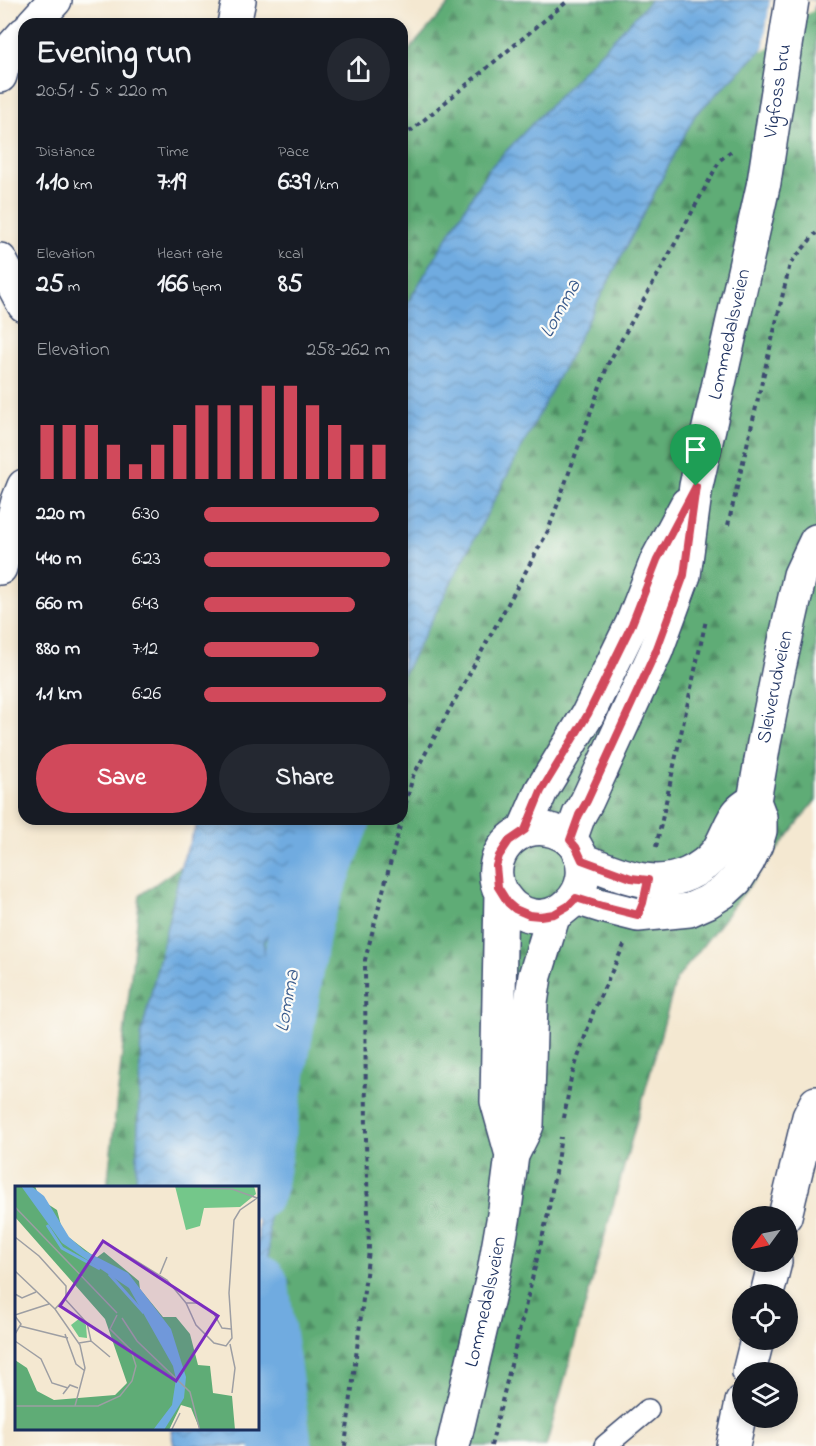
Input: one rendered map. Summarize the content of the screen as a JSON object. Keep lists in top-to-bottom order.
{
  "streets": {
    "main road": ["Vigfoss bru", "Lommedalsveien", "Sleiverudveien"]
  },
  "crossings": [
    ["Vigfoss bru", "Lommedalsveien"],
    ["Lommedalsveien", "Sleiverudveien"]
  ],
  "water": ["Lomma"],
  "north": "bottom left",
  "page": {
    "heading": ["Evening run", "20:51 · 5 × 220 m"],
    "stats": [
      ["Distance", "1.10 km"],
      ["Time", "7:19"],
      ["Pace", "6:39 /km"],
      ["Elevation", "25 m"],
      ["Heart rate", "166 bpm"],
      ["kcal", "85"]
    ],
    "chart": ["Elevation", "258–262 m"],
    "list": [
      {
        "name": "220 m",
        "note": "6:30"
      },
      {
        "name": "440 m",
        "note": "6:23"
      },
      {
        "name": "660 m",
        "note": "6:43"
      },
      {
        "name": "880 m",
        "note": "7:12"
      },
      {
        "name": "1.1 km",
        "note": "6:26"
      }
    ],
    "buttons": ["Save", "Share"]
  }
}
